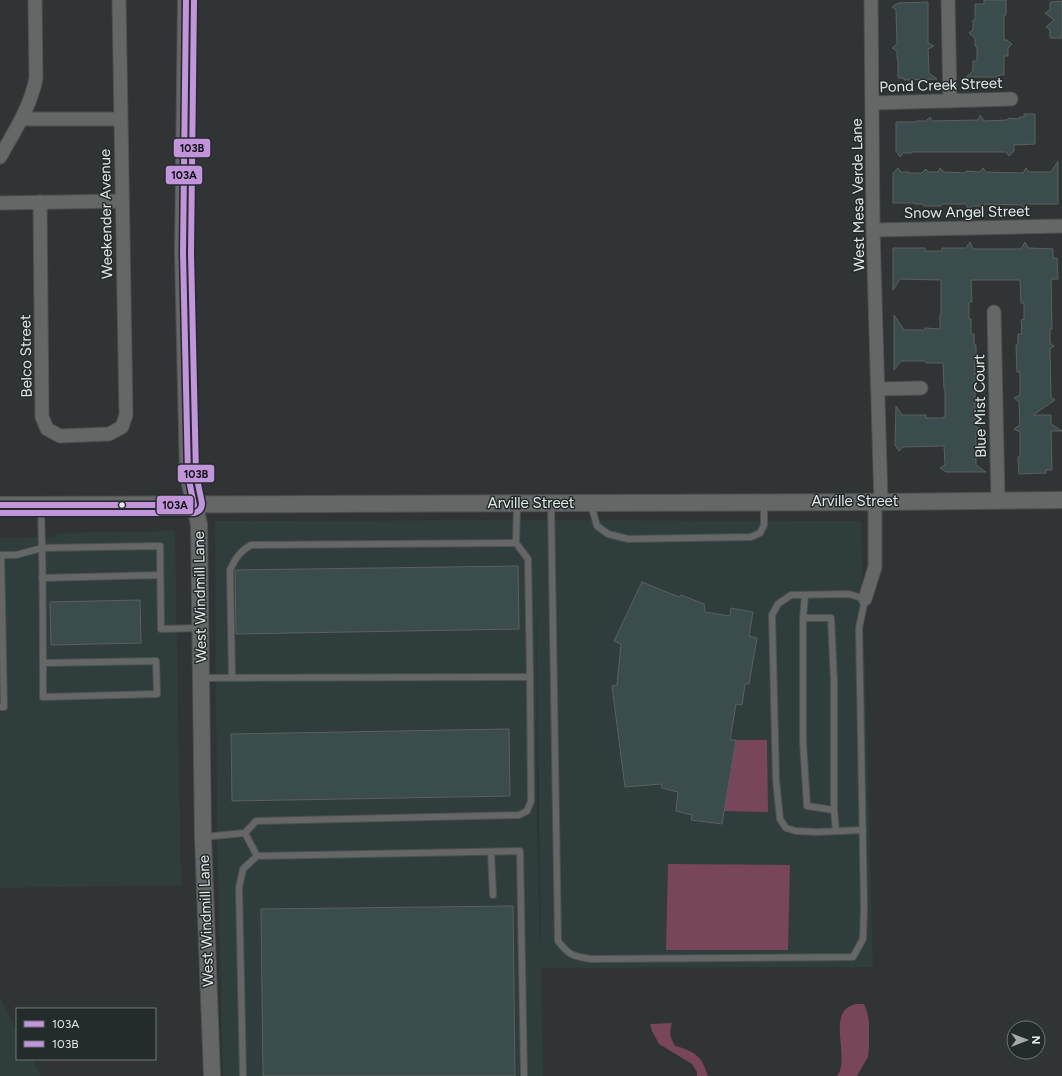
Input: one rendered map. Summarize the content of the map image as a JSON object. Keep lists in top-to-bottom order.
{
  "streets": {
    "street": [
      "Pond Creek Street",
      "West Mesa Verde Lane",
      "Snow Angel Street",
      "Weekender Avenue",
      "Belco Street",
      "Blue Mist Court",
      "Arville Street",
      "West Windmill Lane"
    ]
  },
  "crossings": [
    ["Pond Creek Street", "West Mesa Verde Lane"],
    ["West Mesa Verde Lane", "Snow Angel Street"],
    ["West Mesa Verde Lane", "Arville Street"],
    ["Weekender Avenue", "Belco Street"],
    ["Blue Mist Court", "Arville Street"],
    ["Arville Street", "West Windmill Lane"]
  ],
  "lines": ["transit line 103A", "transit line 103B"],
  "legend": ["103A", "103B"],
  "north": "right"
}
